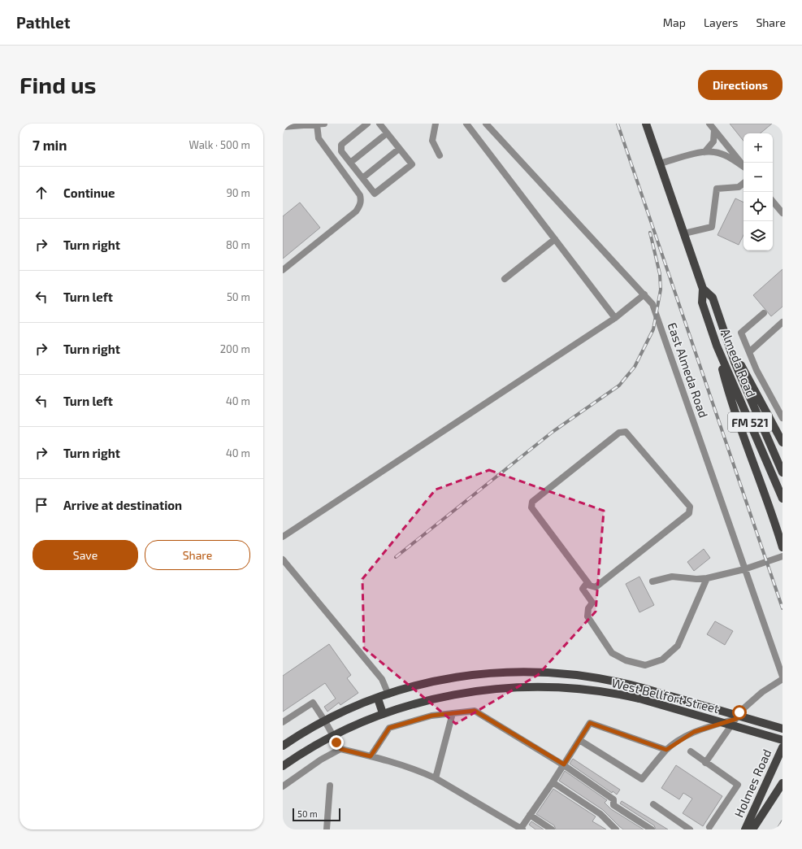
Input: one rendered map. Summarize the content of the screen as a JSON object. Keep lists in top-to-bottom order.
{
  "streets": {
    "main road": [
      "Almeda Road",
      "FM 521",
      "West Bellfort Street",
      "Holmes Road"
    ],
    "street": ["East Almeda Road"]
  },
  "scale_bar": "50 m",
  "page": {
    "header": "Pathlet",
    "nav": ["Map", "Layers", "Share"],
    "buttons": [
      "Directions",
      ["Save", "Share"]
    ],
    "title": "Find us",
    "heading": ["7 min", "Walk · 500 m"],
    "map_buttons": ["+", "−"],
    "list": [
      ["Continue", "90 m"],
      ["Turn right", "80 m"],
      ["Turn left", "50 m"],
      ["Turn right", "200 m"],
      ["Turn left", "40 m"],
      ["Turn right", "40 m"],
      "Arrive at destination"
    ],
    "scale": "50 m"
  }
}
